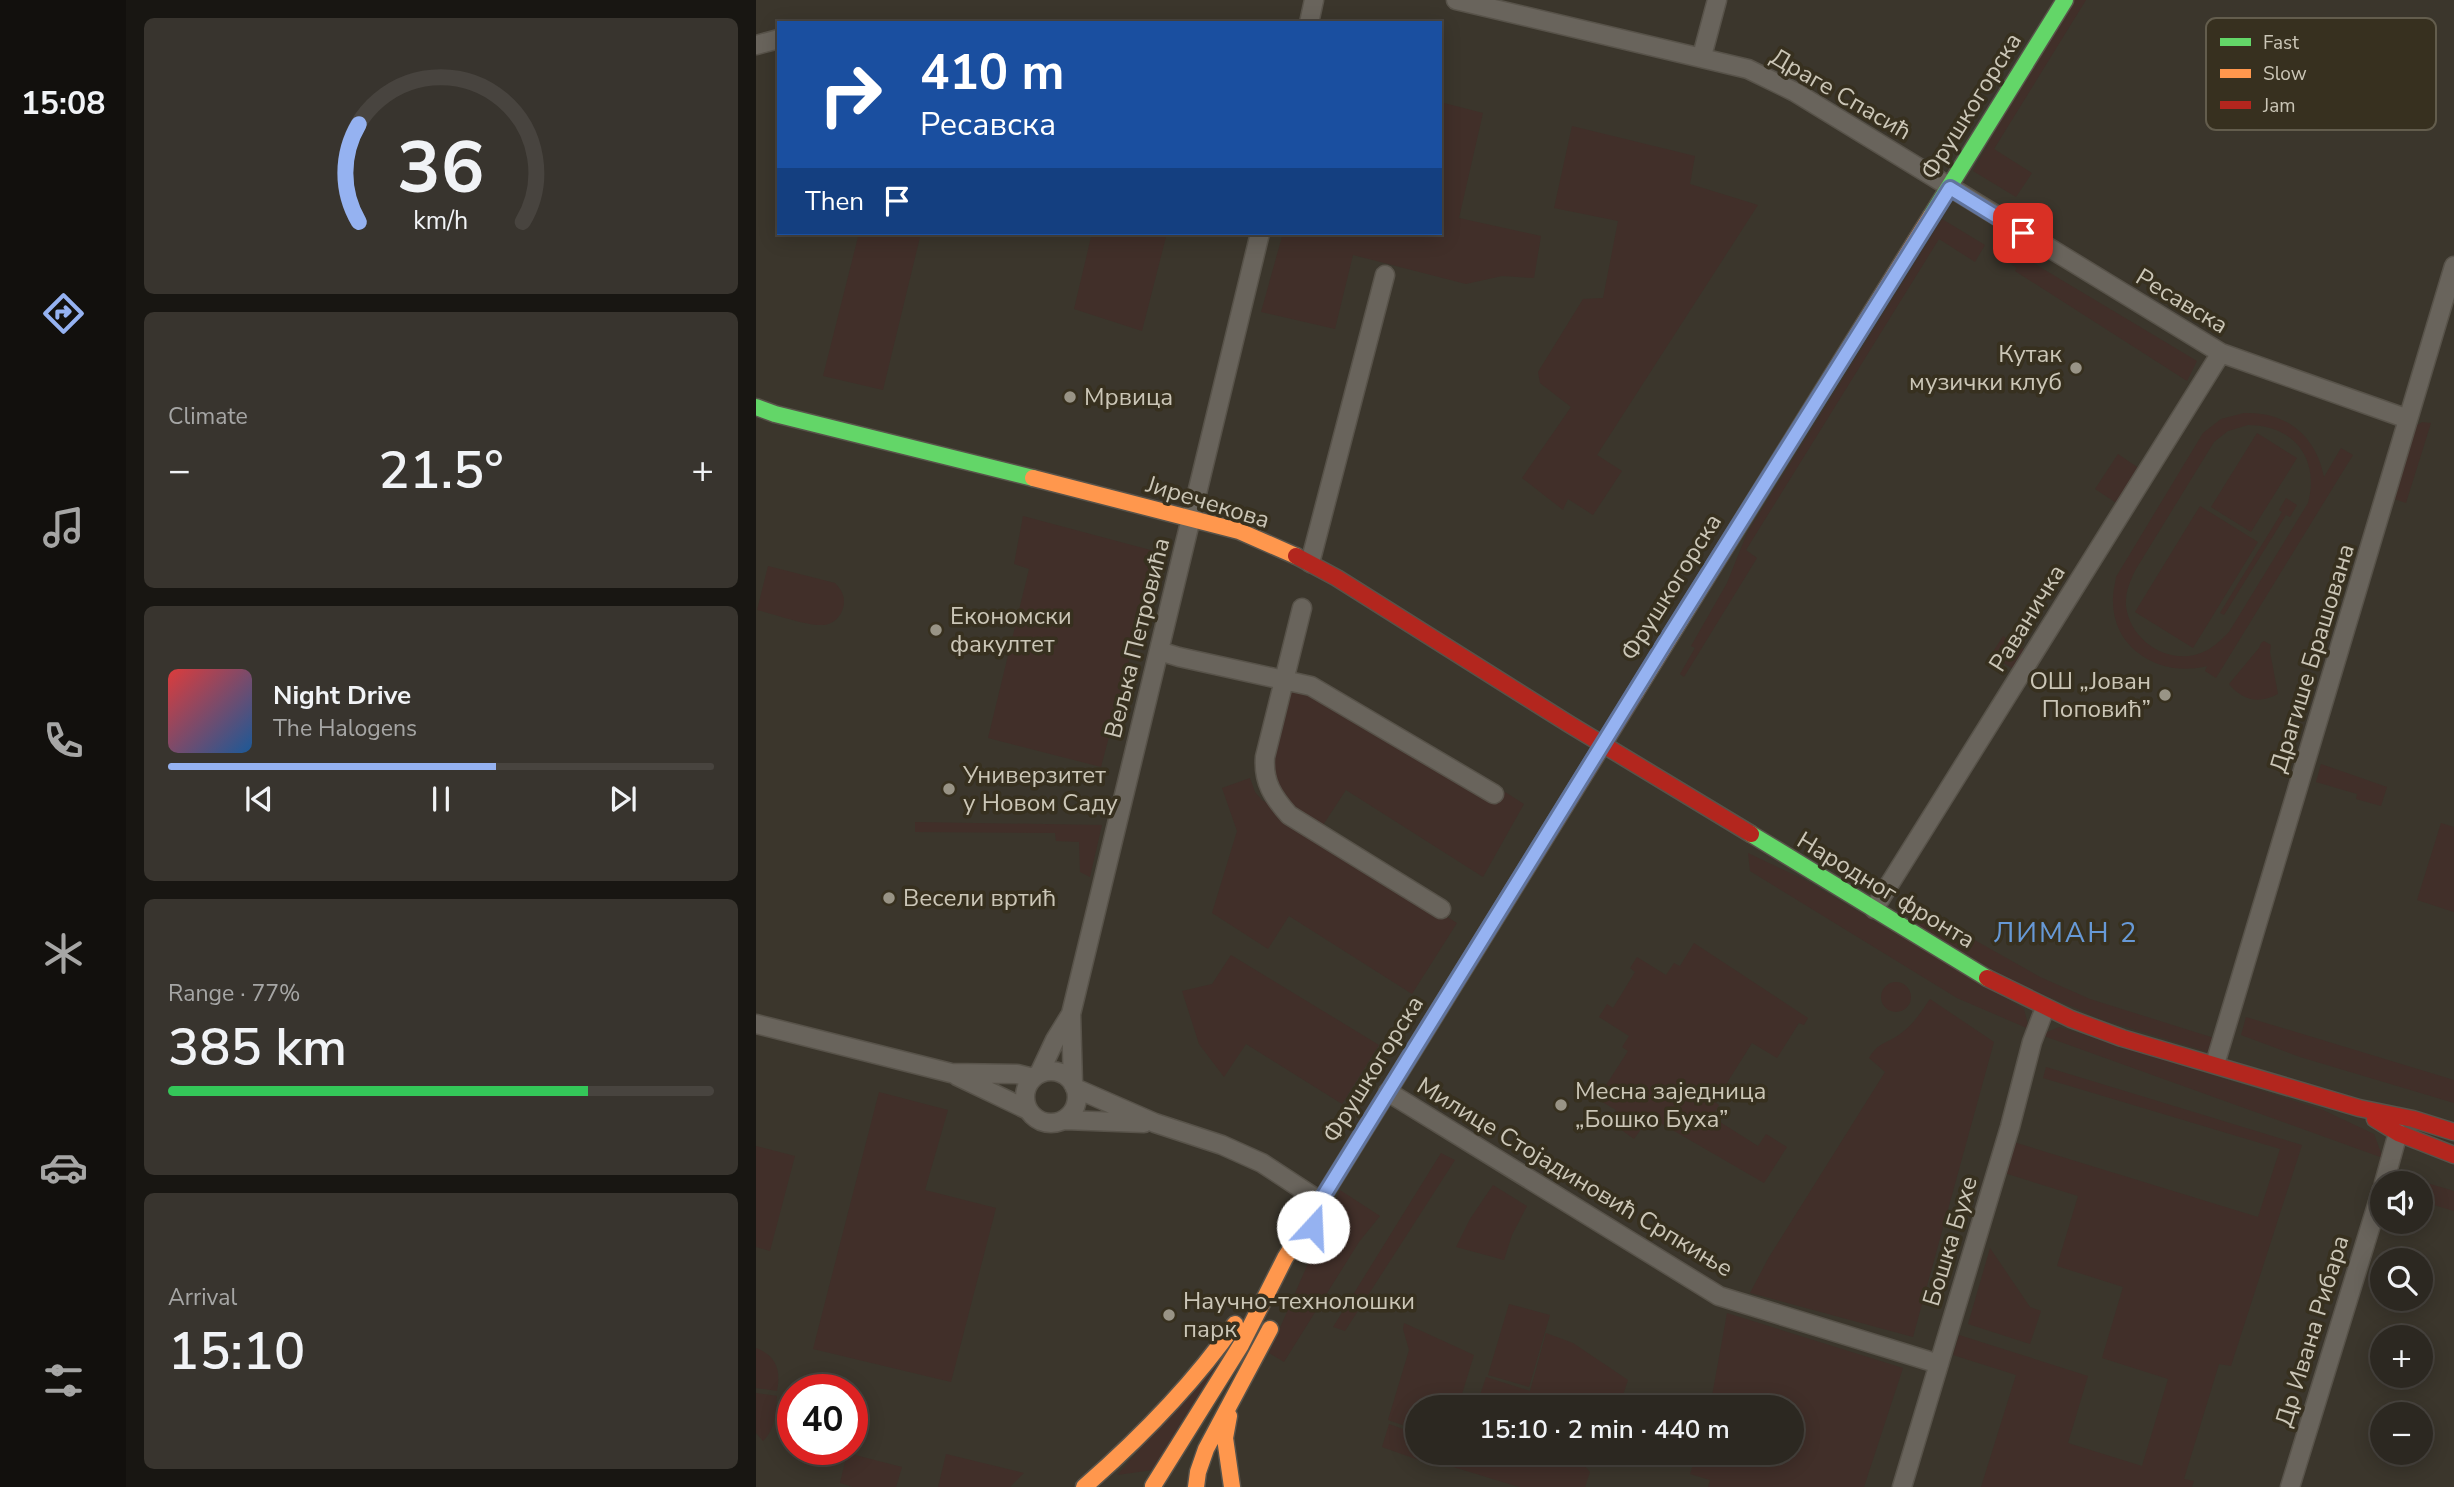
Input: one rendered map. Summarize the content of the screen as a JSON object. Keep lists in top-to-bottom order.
{
  "streets": {
    "street": [
      "Драге Спасић",
      "Фрушкогорска",
      "Ресавска",
      "Јиречекова",
      "Раваничка",
      "Вељка Петровића",
      "Драгише Брашована",
      "Народног фронта",
      "Милице Стојадиновић Српкиње",
      "Бошка Бухе",
      "Др Ивана Рибара"
    ]
  },
  "crossings": [
    ["Драге Спасић", "Фрушкогорска"],
    ["Драге Спасић", "Ресавска"],
    ["Фрушкогорска", "Ресавска"],
    ["Фрушкогорска", "Јиречекова"],
    ["Фрушкогорска", "Народног фронта"],
    ["Фрушкогорска", "Милице Стојадиновић Српкиње"],
    ["Ресавска", "Раваничка"],
    ["Ресавска", "Драгише Брашована"],
    ["Јиречекова", "Вељка Петровића"],
    ["Јиречекова", "Народног фронта"],
    ["Раваничка", "Народног фронта"],
    ["Драгише Брашована", "Народног фронта"],
    ["Народног фронта", "Бошка Бухе"],
    ["Милице Стојадиновић Српкиње", "Бошка Бухе"]
  ],
  "districts": ["ЛИМАН 2"],
  "places": [
    "Кутак музички клуб",
    "Мрвица",
    "Економски факултет",
    "ОШ „Јован Поповић”",
    "Универзитет у Новом Саду",
    "Весели вртић",
    "Месна заједница „Бошко Буха”",
    "Научно-технолошки парк"
  ],
  "legend": ["Fast", "Slow", "Jam"],
  "page": {
    "tabs": "15:08",
    "turn": ["410 m", "Ресавска"],
    "then": "Then",
    "tile": [
      "Climate",
      ["Range · 77%", "385 km"],
      ["Arrival", "15:10"]
    ],
    "heat": ["−", "21.5°", "+"],
    "song": ["Night Drive", "The Halogens"],
    "map_buttons": ["+", "−"],
    "limit": "40",
    "trip": "15:10 · 2 min · 440 m",
    "gauge": ["36", "km/h"]
  }
}
